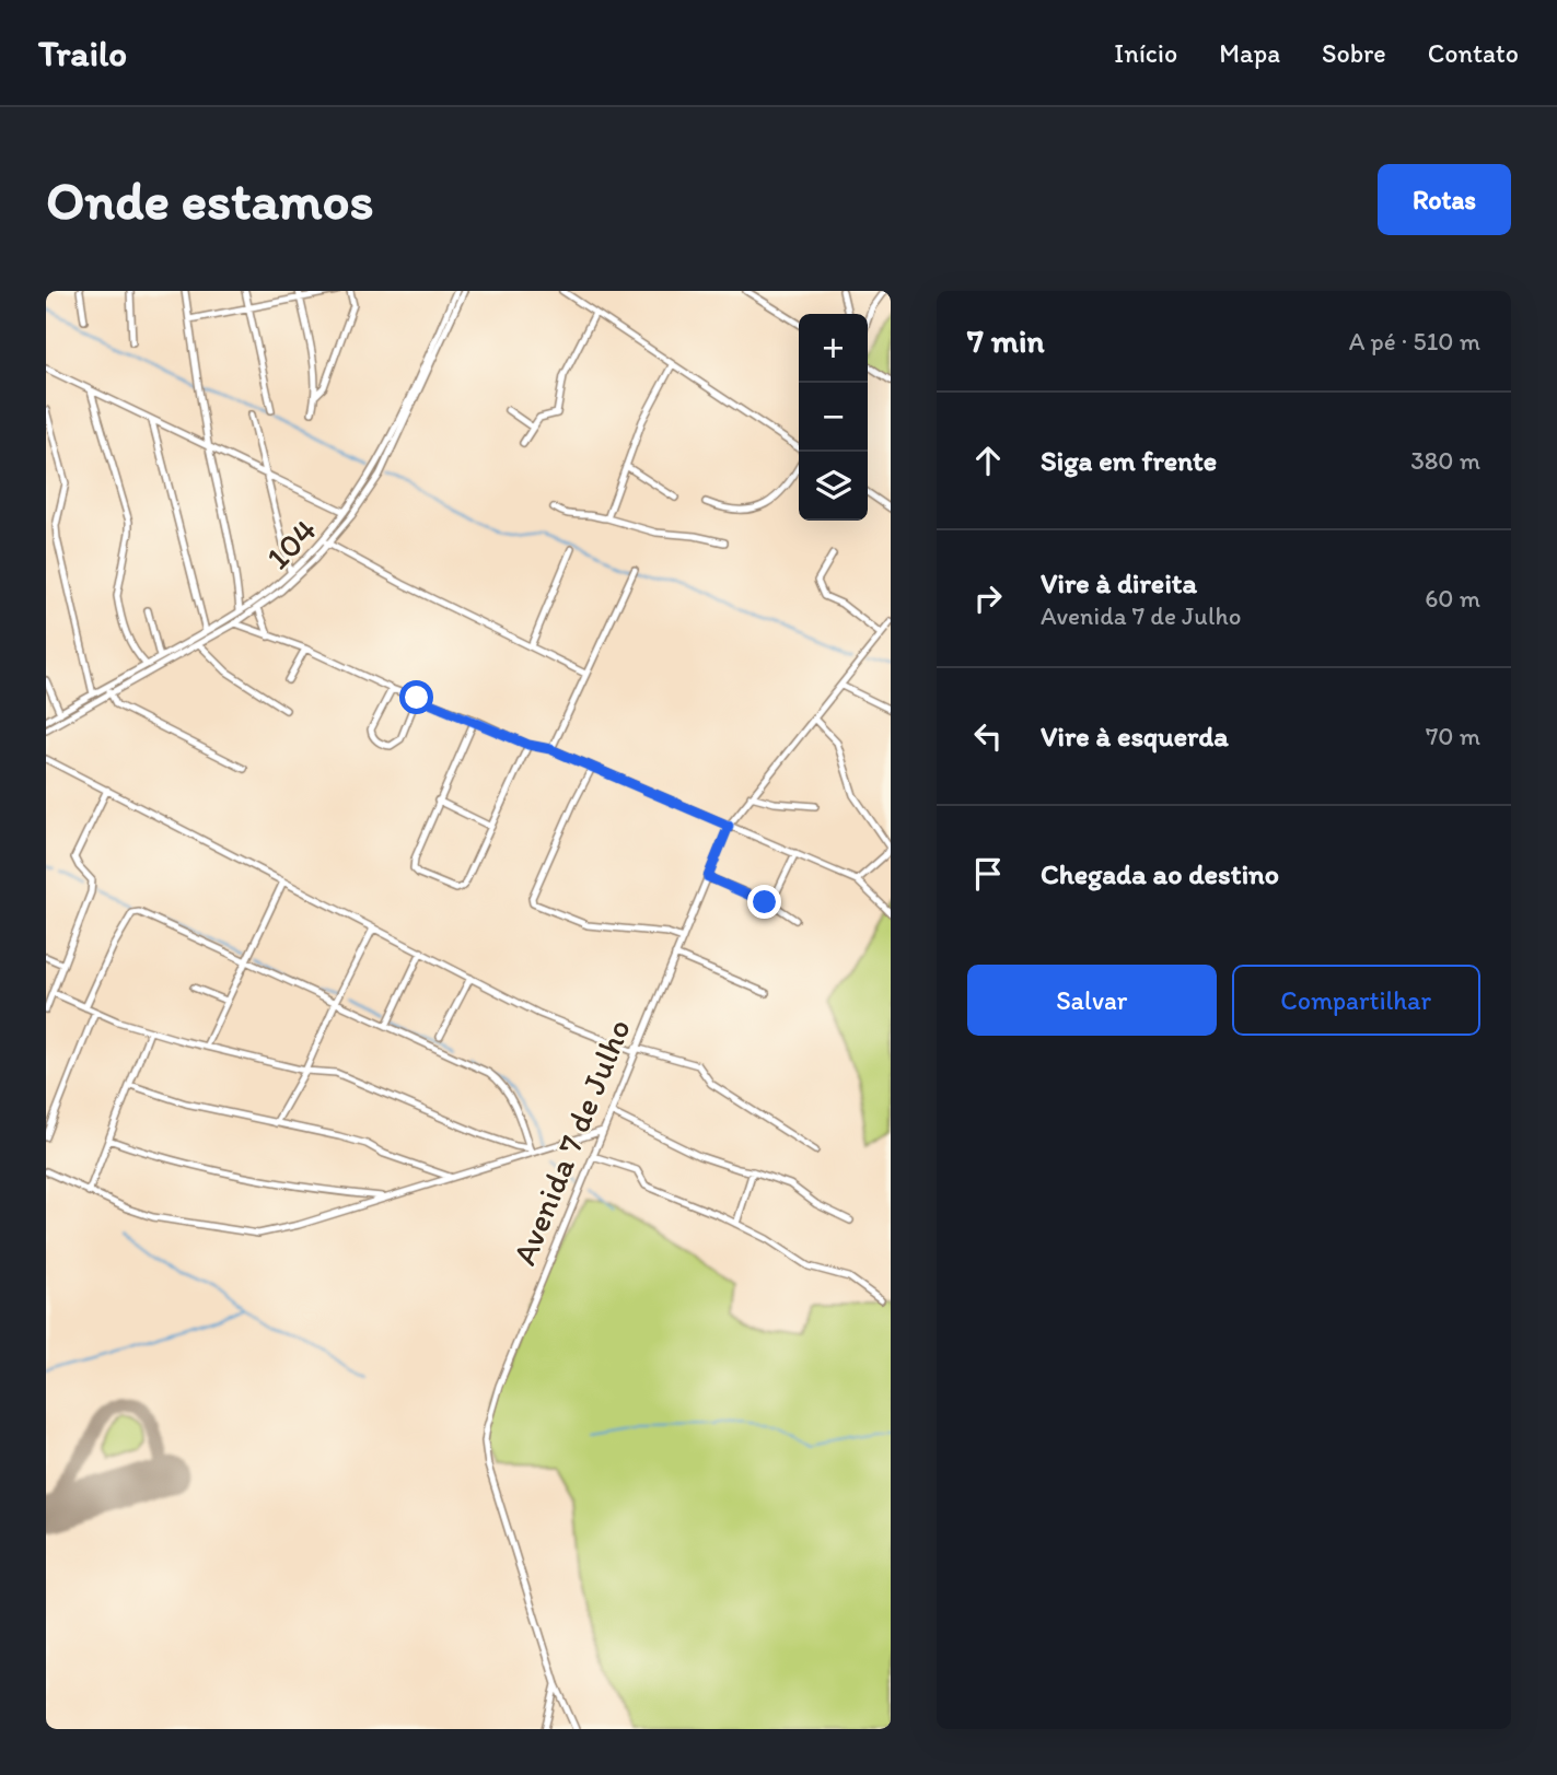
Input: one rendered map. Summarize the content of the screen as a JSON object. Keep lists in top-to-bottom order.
{
  "streets": {
    "street": ["104", "Avenida 7 de Julho"]
  },
  "page": {
    "header": "Trailo",
    "nav": [
      "Início",
      "Mapa",
      "Sobre",
      "Contato"
    ],
    "buttons": [
      "Rotas",
      ["Salvar", "Compartilhar"]
    ],
    "title": "Onde estamos",
    "heading": ["7 min", "A pé · 510 m"],
    "map_buttons": ["+", "−"],
    "list": [
      ["Siga em frente", "380 m"],
      ["Vire à direita", "Avenida 7 de Julho", "60 m"],
      ["Vire à esquerda", "70 m"],
      "Chegada ao destino"
    ]
  }
}
